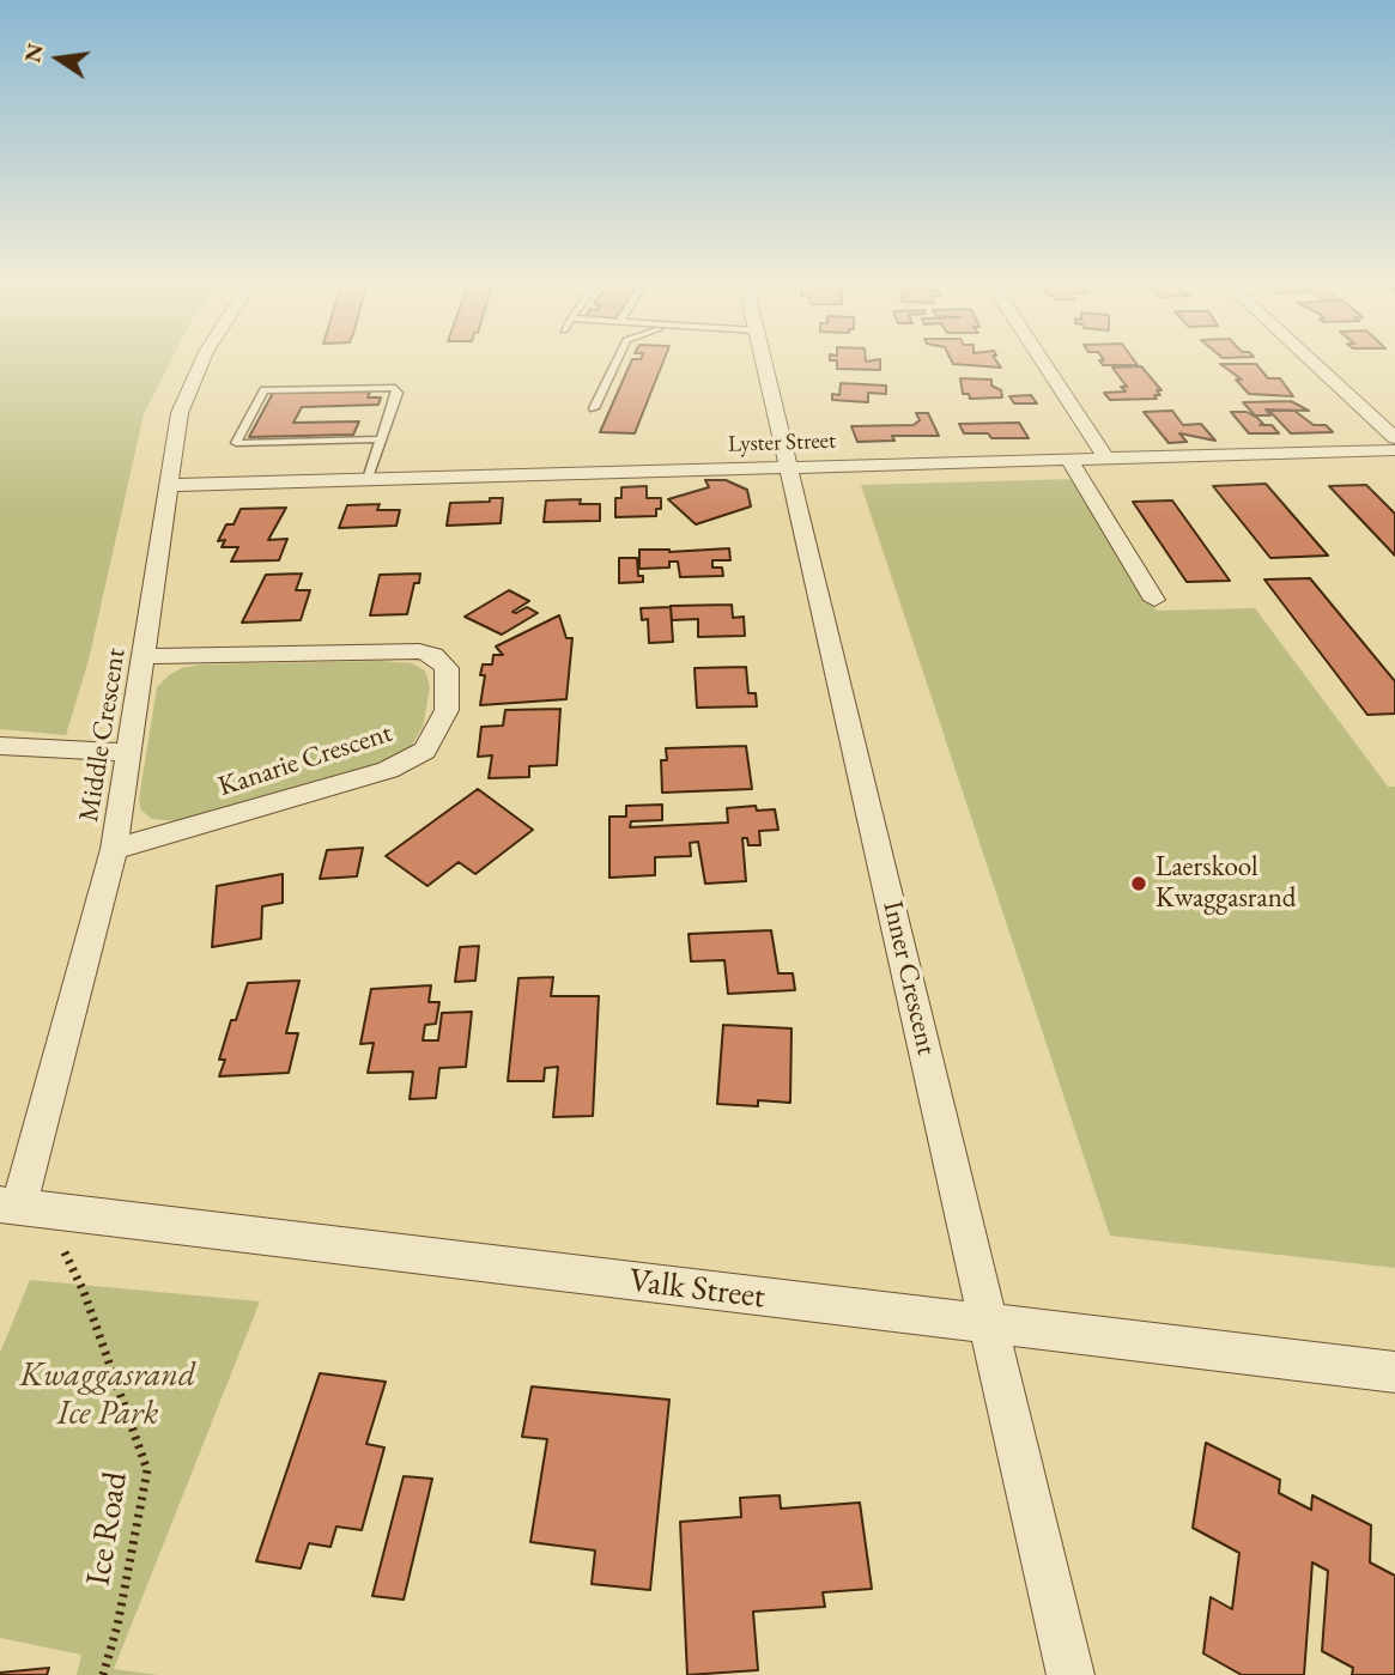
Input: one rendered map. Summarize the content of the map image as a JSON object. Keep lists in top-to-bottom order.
{
  "streets": {
    "street": [
      "Lyster Street",
      "Middle Crescent",
      "Kanarie Crescent",
      "Inner Crescent",
      "Valk Street"
    ],
    "path": ["Ice Road"]
  },
  "crossings": [
    ["Lyster Street", "Middle Crescent"],
    ["Lyster Street", "Inner Crescent"],
    ["Middle Crescent", "Kanarie Crescent"],
    ["Middle Crescent", "Valk Street"],
    ["Inner Crescent", "Valk Street"]
  ],
  "parks": ["Kwaggasrand Ice Park"],
  "places": ["Laerskool Kwaggasrand"],
  "north": "left"
}
